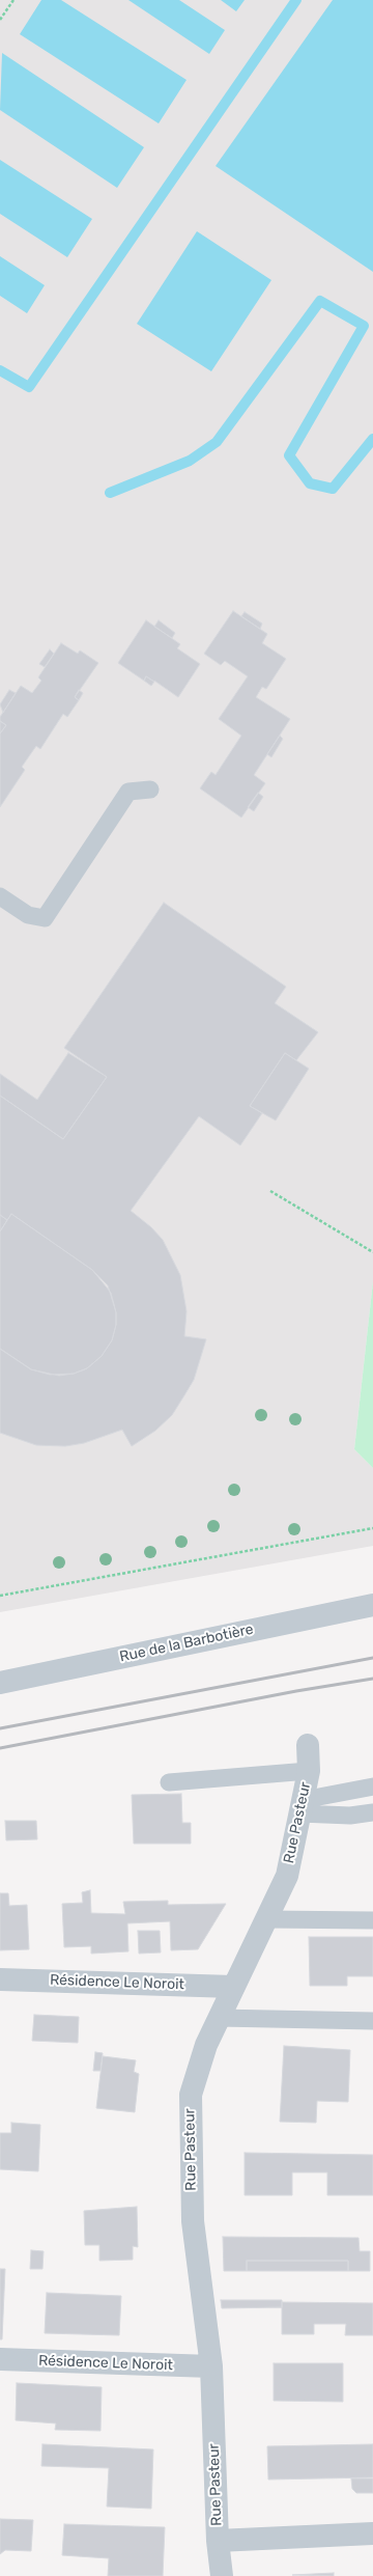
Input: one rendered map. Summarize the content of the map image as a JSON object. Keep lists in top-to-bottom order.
{
  "streets": {
    "street": ["Rue de la Barbotière", "Rue Pasteur", "Résidence Le Noroit"]
  },
  "crossings": [
    ["Rue Pasteur", "Résidence Le Noroit"]
  ]
}
